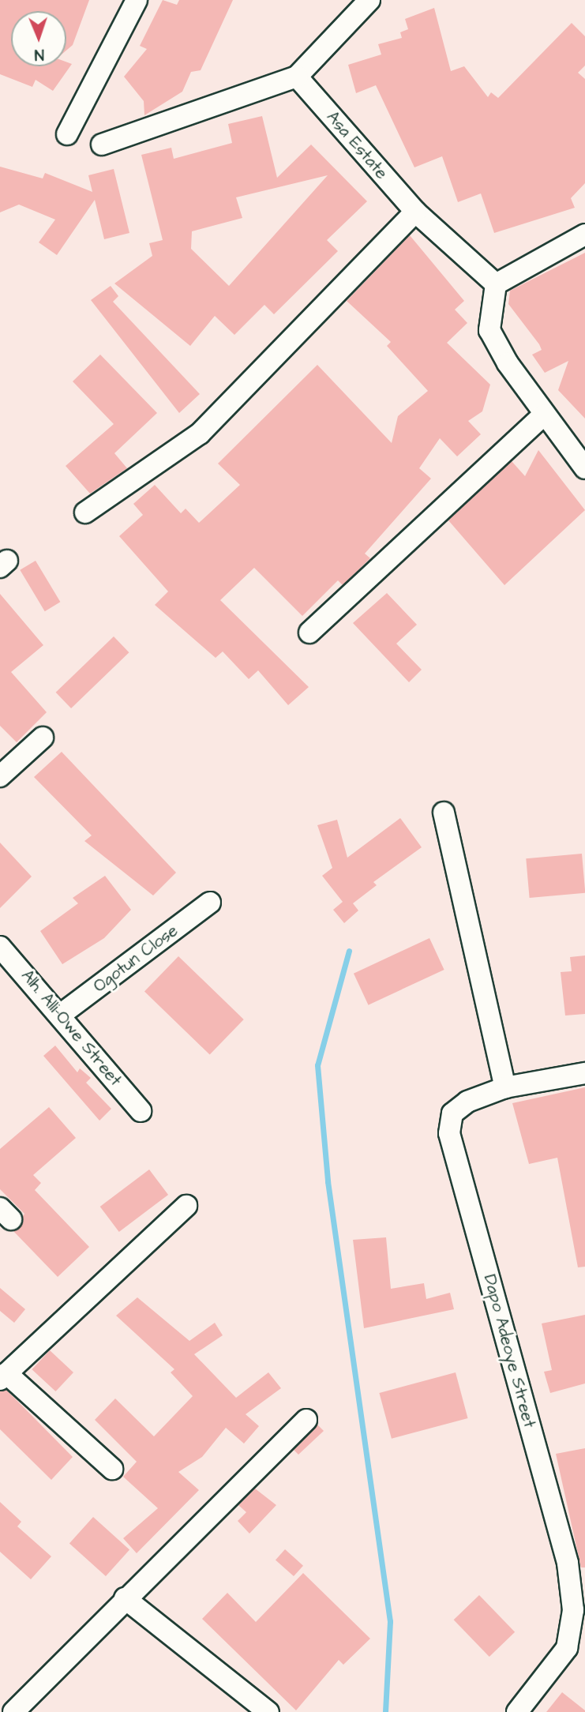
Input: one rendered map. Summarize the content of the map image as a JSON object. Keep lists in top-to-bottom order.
{
  "streets": {
    "street": [
      "Asa Estate",
      "Ogotun Close",
      "Alh. Alli-Owe Street",
      "Dapo Adeoye Street"
    ]
  },
  "crossings": [
    ["Ogotun Close", "Alh. Alli-Owe Street"]
  ],
  "north": "bottom"
}
